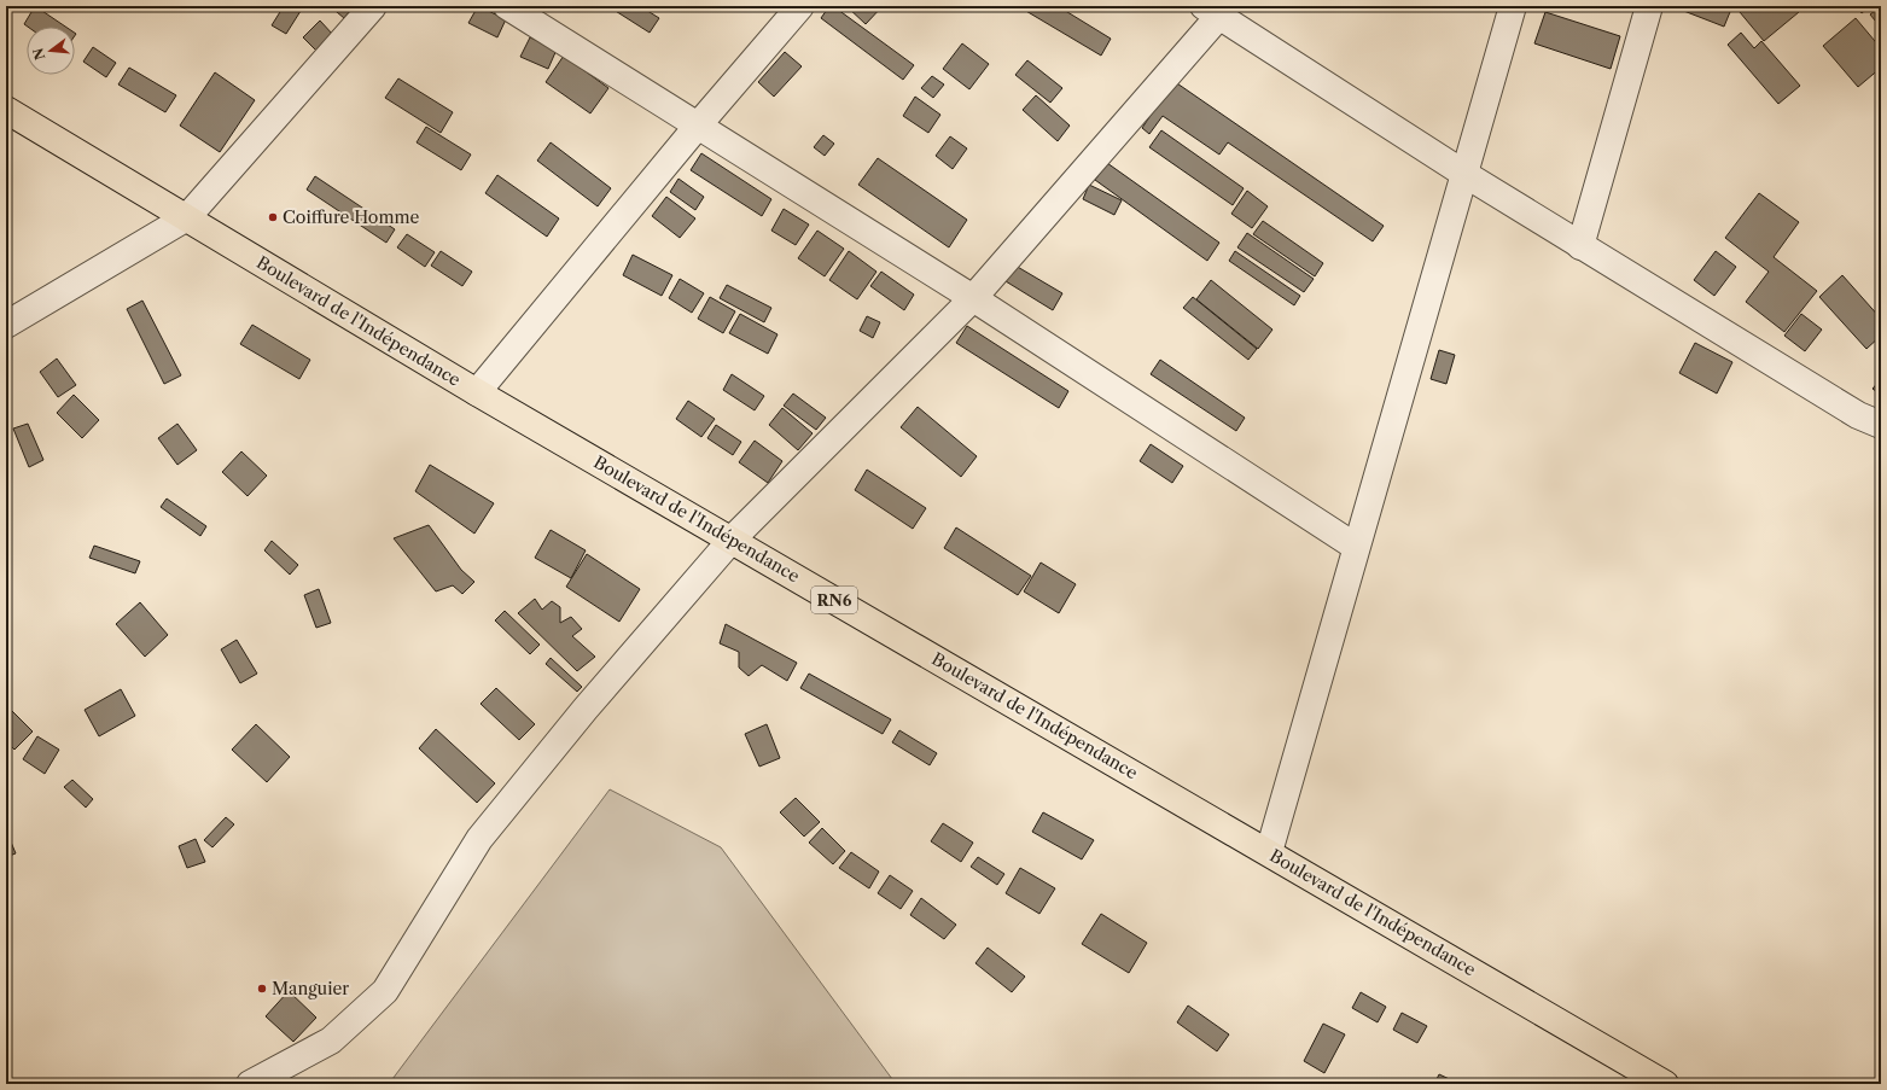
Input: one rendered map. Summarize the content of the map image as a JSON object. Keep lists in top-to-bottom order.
{
  "streets": {
    "highway": ["Boulevard de l'Indépendance", "RN6"]
  },
  "places": ["Coiffure Homme", "Manguier"],
  "north": "left"
}
